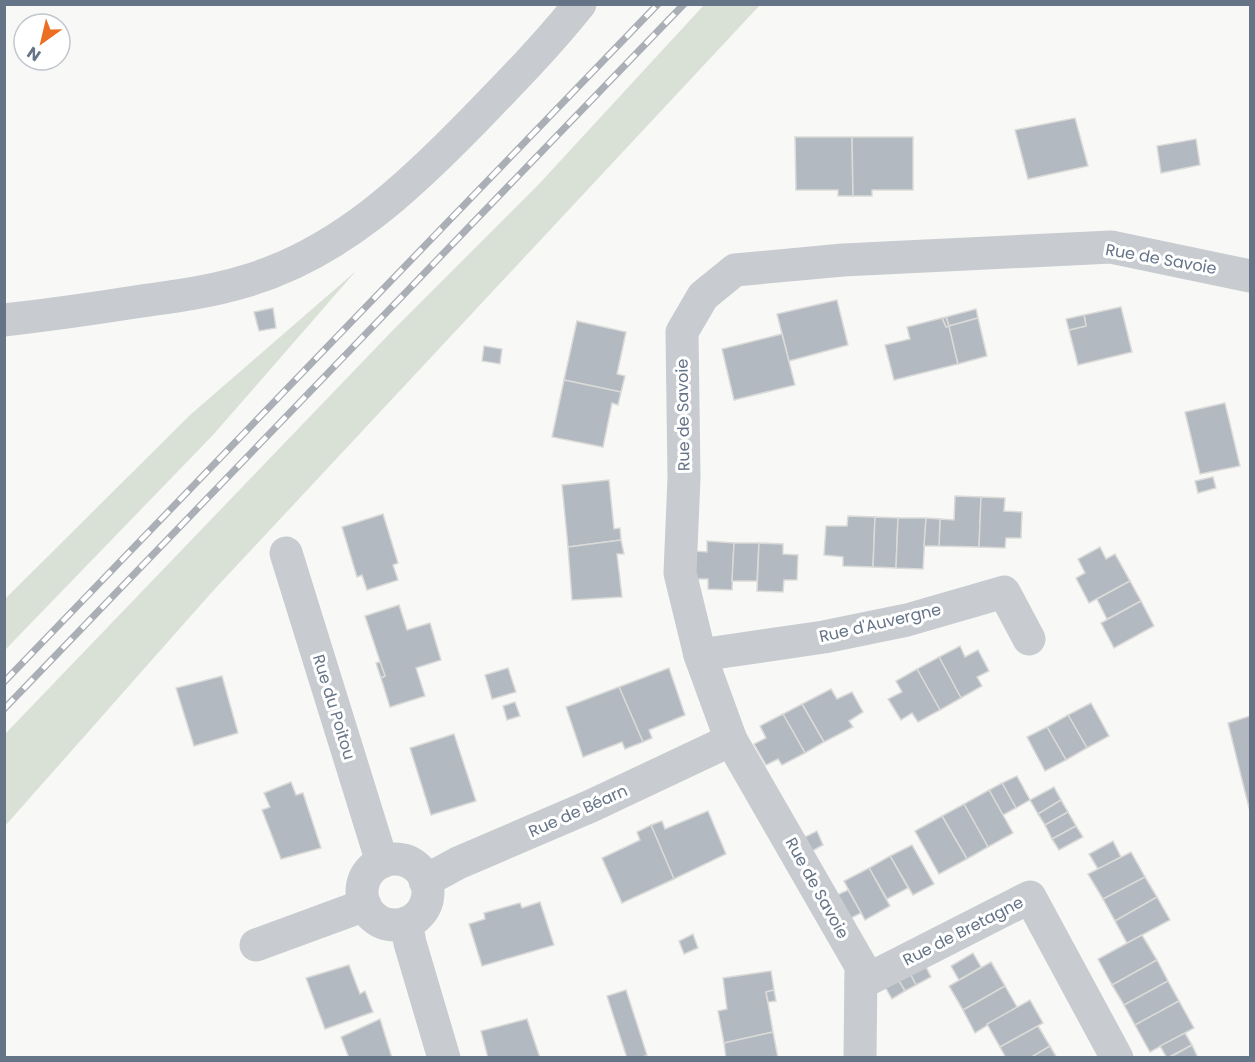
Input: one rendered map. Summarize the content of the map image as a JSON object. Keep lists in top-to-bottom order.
{
  "streets": {
    "street": [
      "Rue de Savoie",
      "Rue d'Auvergne",
      "Rue du Poitou",
      "Rue de Béarn",
      "Rue de Bretagne"
    ]
  },
  "crossings": [
    ["Rue de Savoie", "Rue d'Auvergne"],
    ["Rue de Savoie", "Rue de Béarn"],
    ["Rue de Savoie", "Rue de Bretagne"],
    ["Rue du Poitou", "Rue de Béarn"]
  ],
  "north": "bottom left"
}
